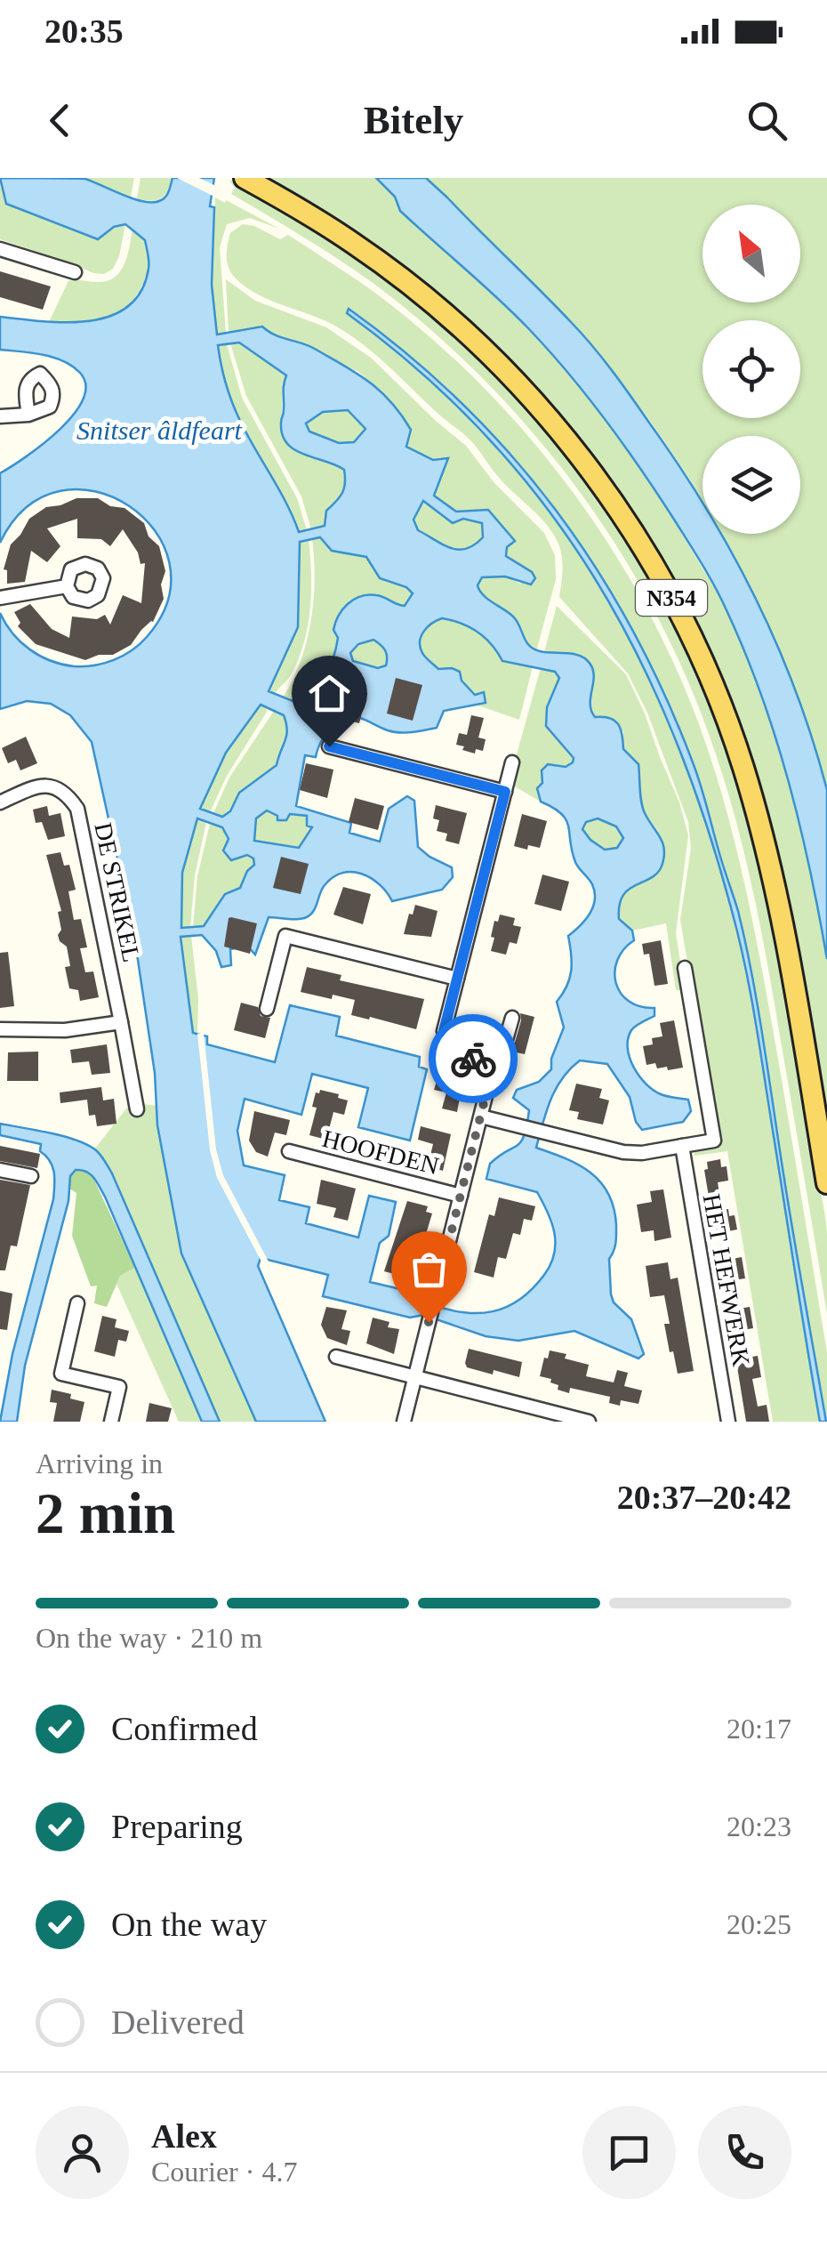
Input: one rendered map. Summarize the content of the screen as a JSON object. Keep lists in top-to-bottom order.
{
  "streets": {
    "main road": ["N354"],
    "street": ["DE STRIKEL", "HOOFDEN", "HET HEFWERK"]
  },
  "water": ["Snitser âldfeart"],
  "north": "top left",
  "page": {
    "status": "20:35",
    "header": "Bitely",
    "heading": ["2 min", "Arriving in", "20:37–20:42"],
    "panel": ["Alex", "Courier · 4.7"],
    "bar": "On the way · 210 m",
    "list": [
      ["Confirmed", "20:17"],
      ["Preparing", "20:23"],
      ["On the way", "20:25"],
      "Delivered"
    ]
  }
}
